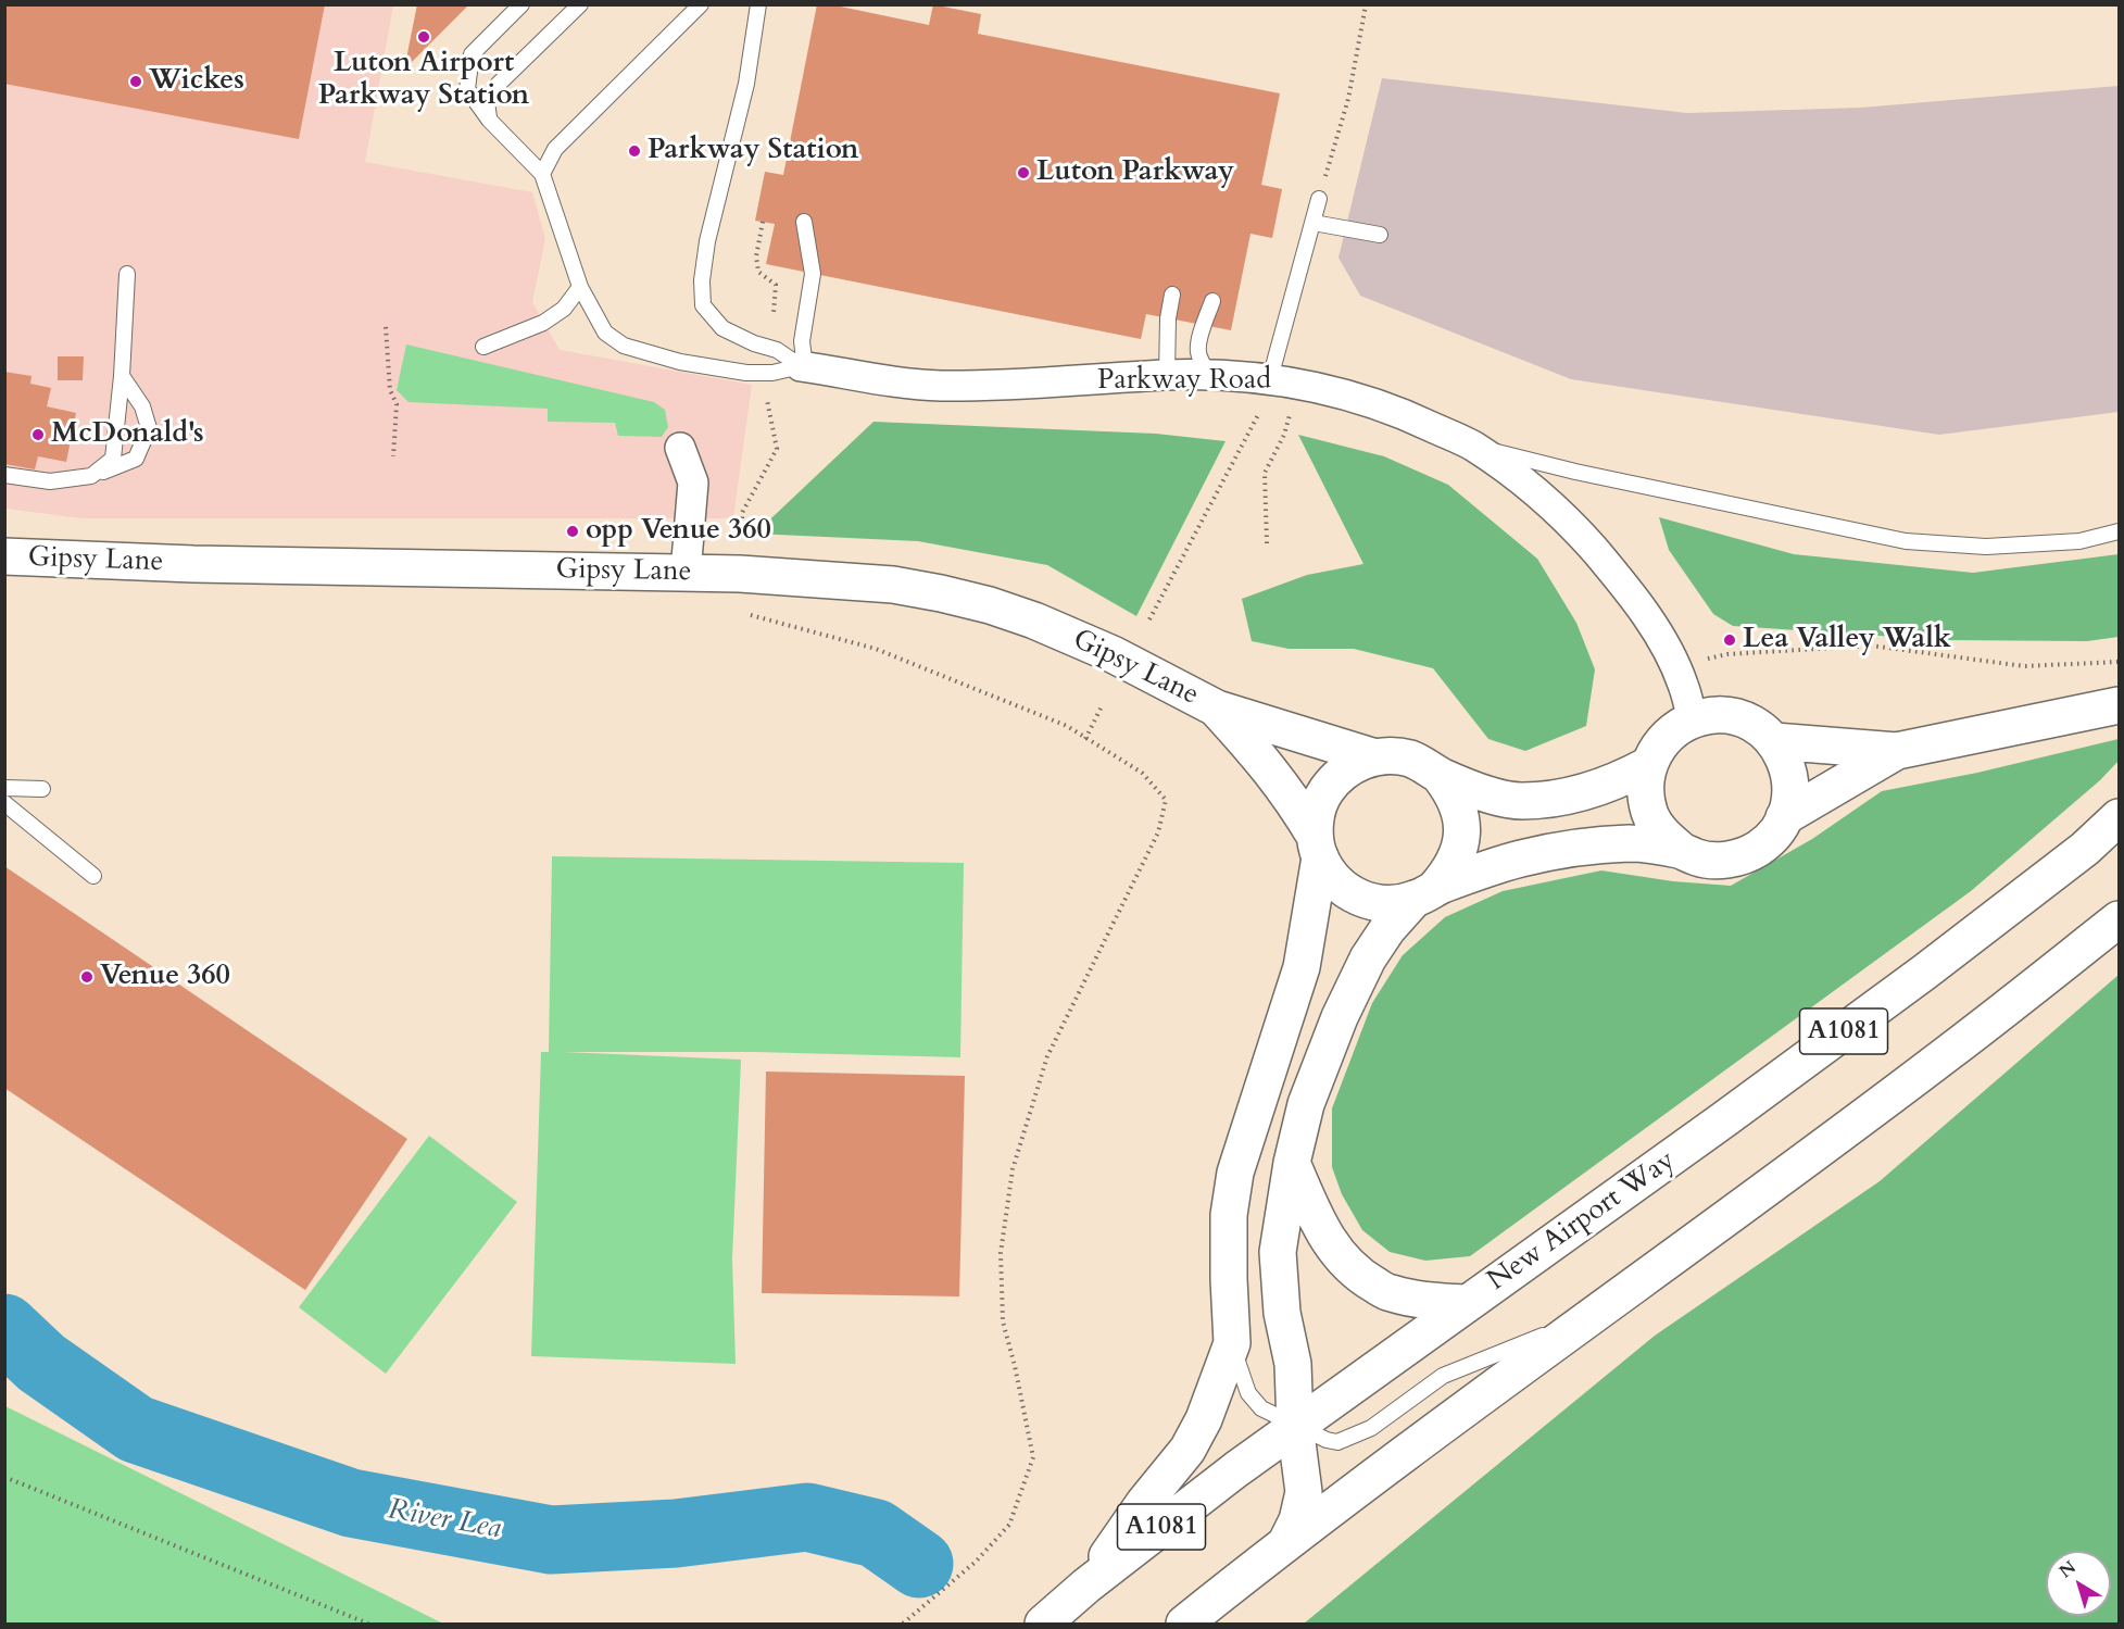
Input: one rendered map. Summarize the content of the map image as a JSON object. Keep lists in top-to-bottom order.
{
  "streets": {
    "main road": ["Gipsy Lane", "A1081", "New Airport Way"],
    "street": ["Parkway Road"]
  },
  "water": ["River Lea"],
  "places": [
    "Luton Airport Parkway Station",
    "Wickes",
    "Parkway Station",
    "Luton Parkway",
    "McDonald's",
    "opp Venue 360",
    "Lea Valley Walk",
    "Venue 360"
  ],
  "north": "top left"
}
